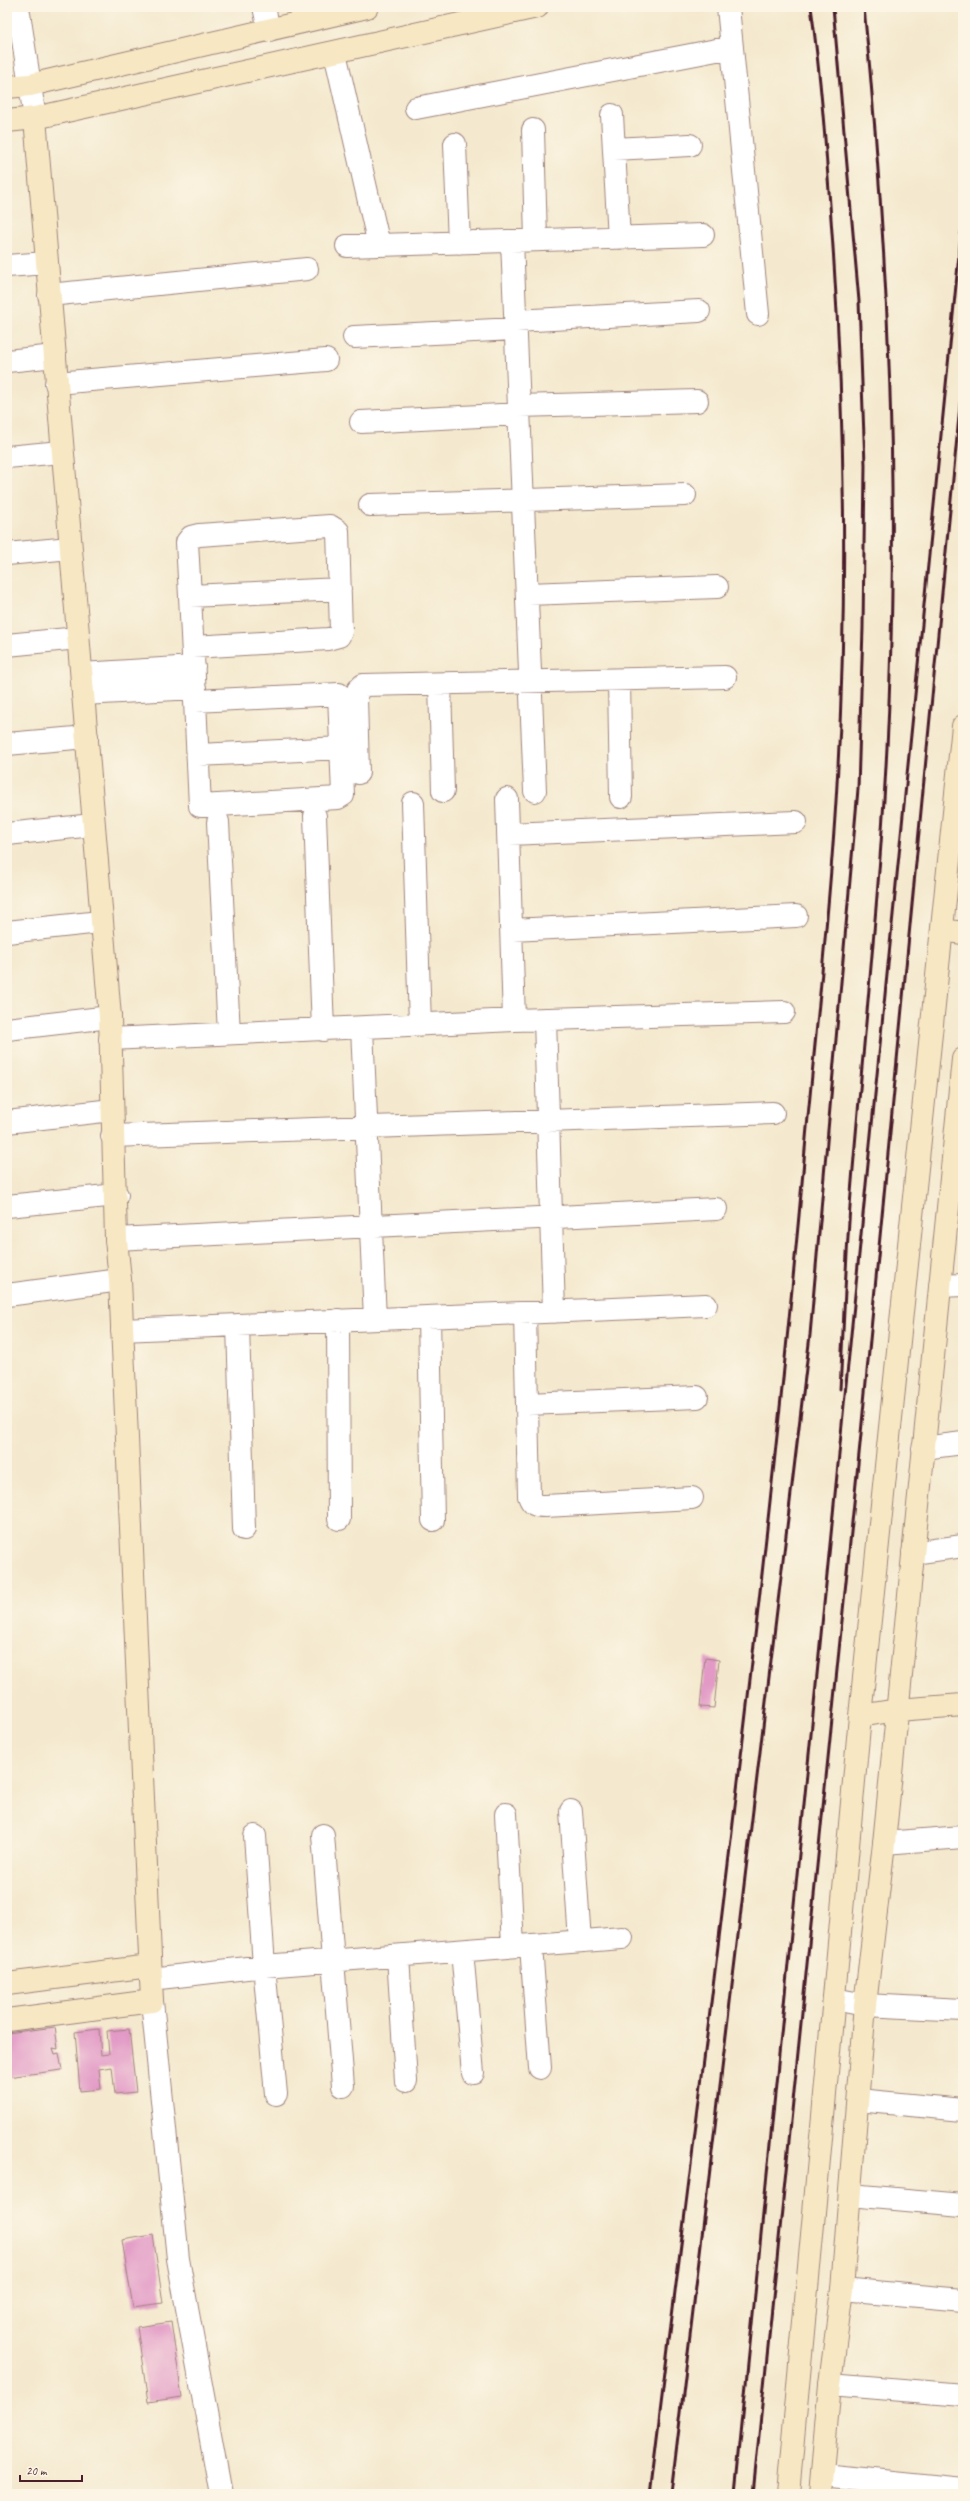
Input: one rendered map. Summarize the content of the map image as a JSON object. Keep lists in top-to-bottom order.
{
  "scale_bar": "20 m"
}
